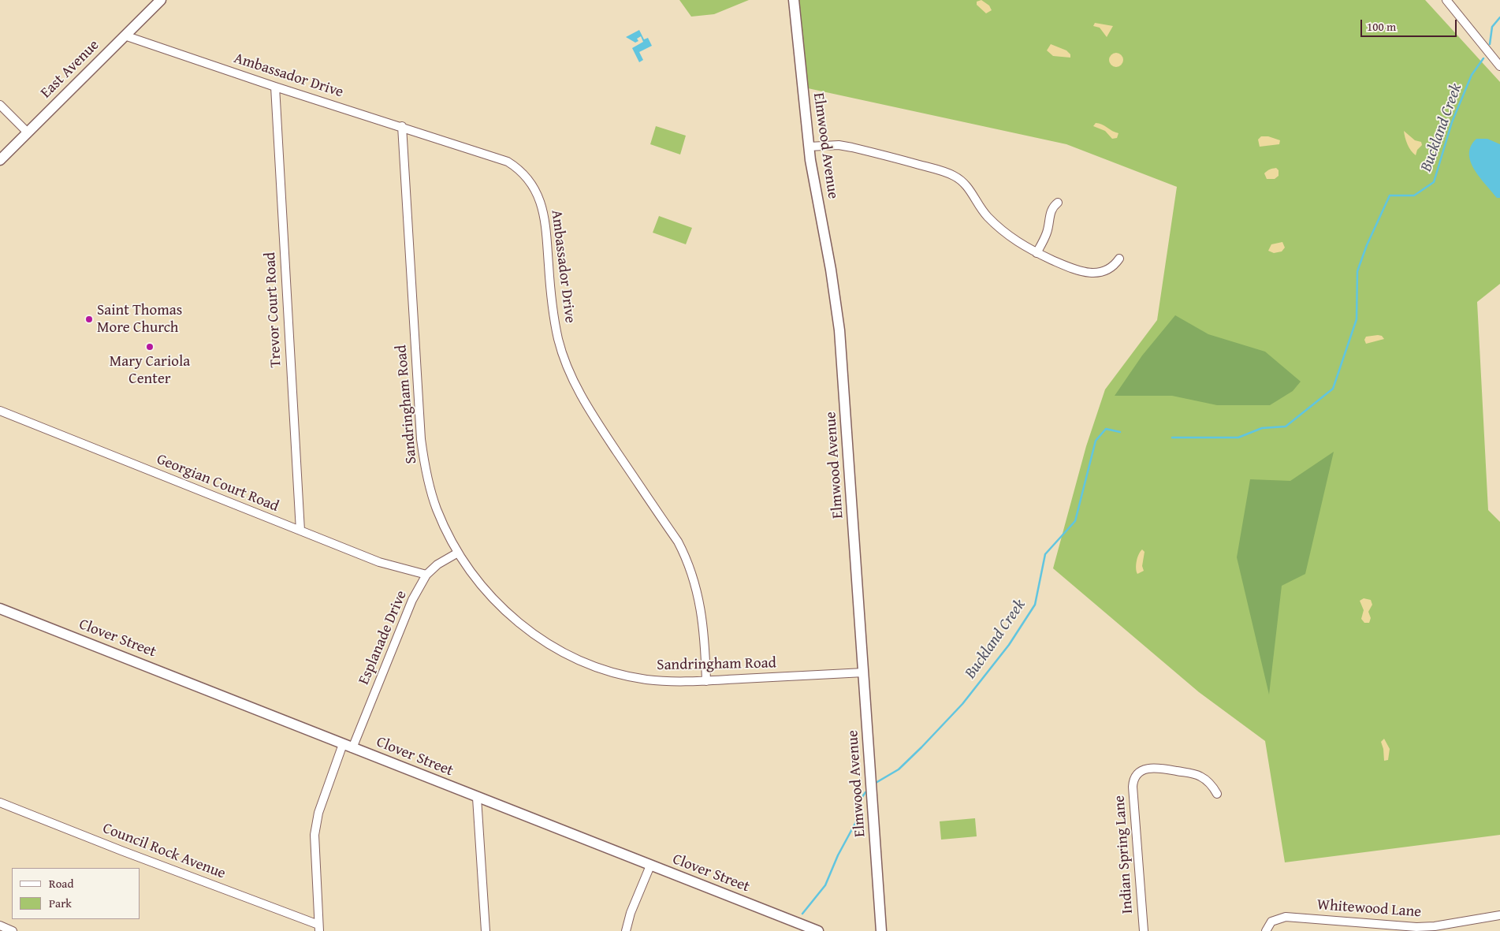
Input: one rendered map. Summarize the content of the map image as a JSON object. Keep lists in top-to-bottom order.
{
  "streets": {
    "main road": ["East Avenue", "Elmwood Avenue", "Clover Street"],
    "street": [
      "Ambassador Drive",
      "Trevor Court Road",
      "Sandringham Road",
      "Georgian Court Road",
      "Esplanade Drive",
      "Council Rock Avenue",
      "Indian Spring Lane",
      "Whitewood Lane"
    ]
  },
  "crossings": [
    ["East Avenue", "Ambassador Drive"],
    ["Ambassador Drive", "Trevor Court Road"],
    ["Ambassador Drive", "Sandringham Road"],
    ["Elmwood Avenue", "Sandringham Road"],
    ["Trevor Court Road", "Georgian Court Road"],
    ["Sandringham Road", "Esplanade Drive"],
    ["Georgian Court Road", "Esplanade Drive"],
    ["Esplanade Drive", "Clover Street"],
    ["Esplanade Drive", "Council Rock Avenue"]
  ],
  "water": ["Buckland Creek"],
  "places": ["Saint Thomas More Church", "Mary Cariola Center"],
  "legend": ["Road", "Park"],
  "scale_bar": "100 m"
}
